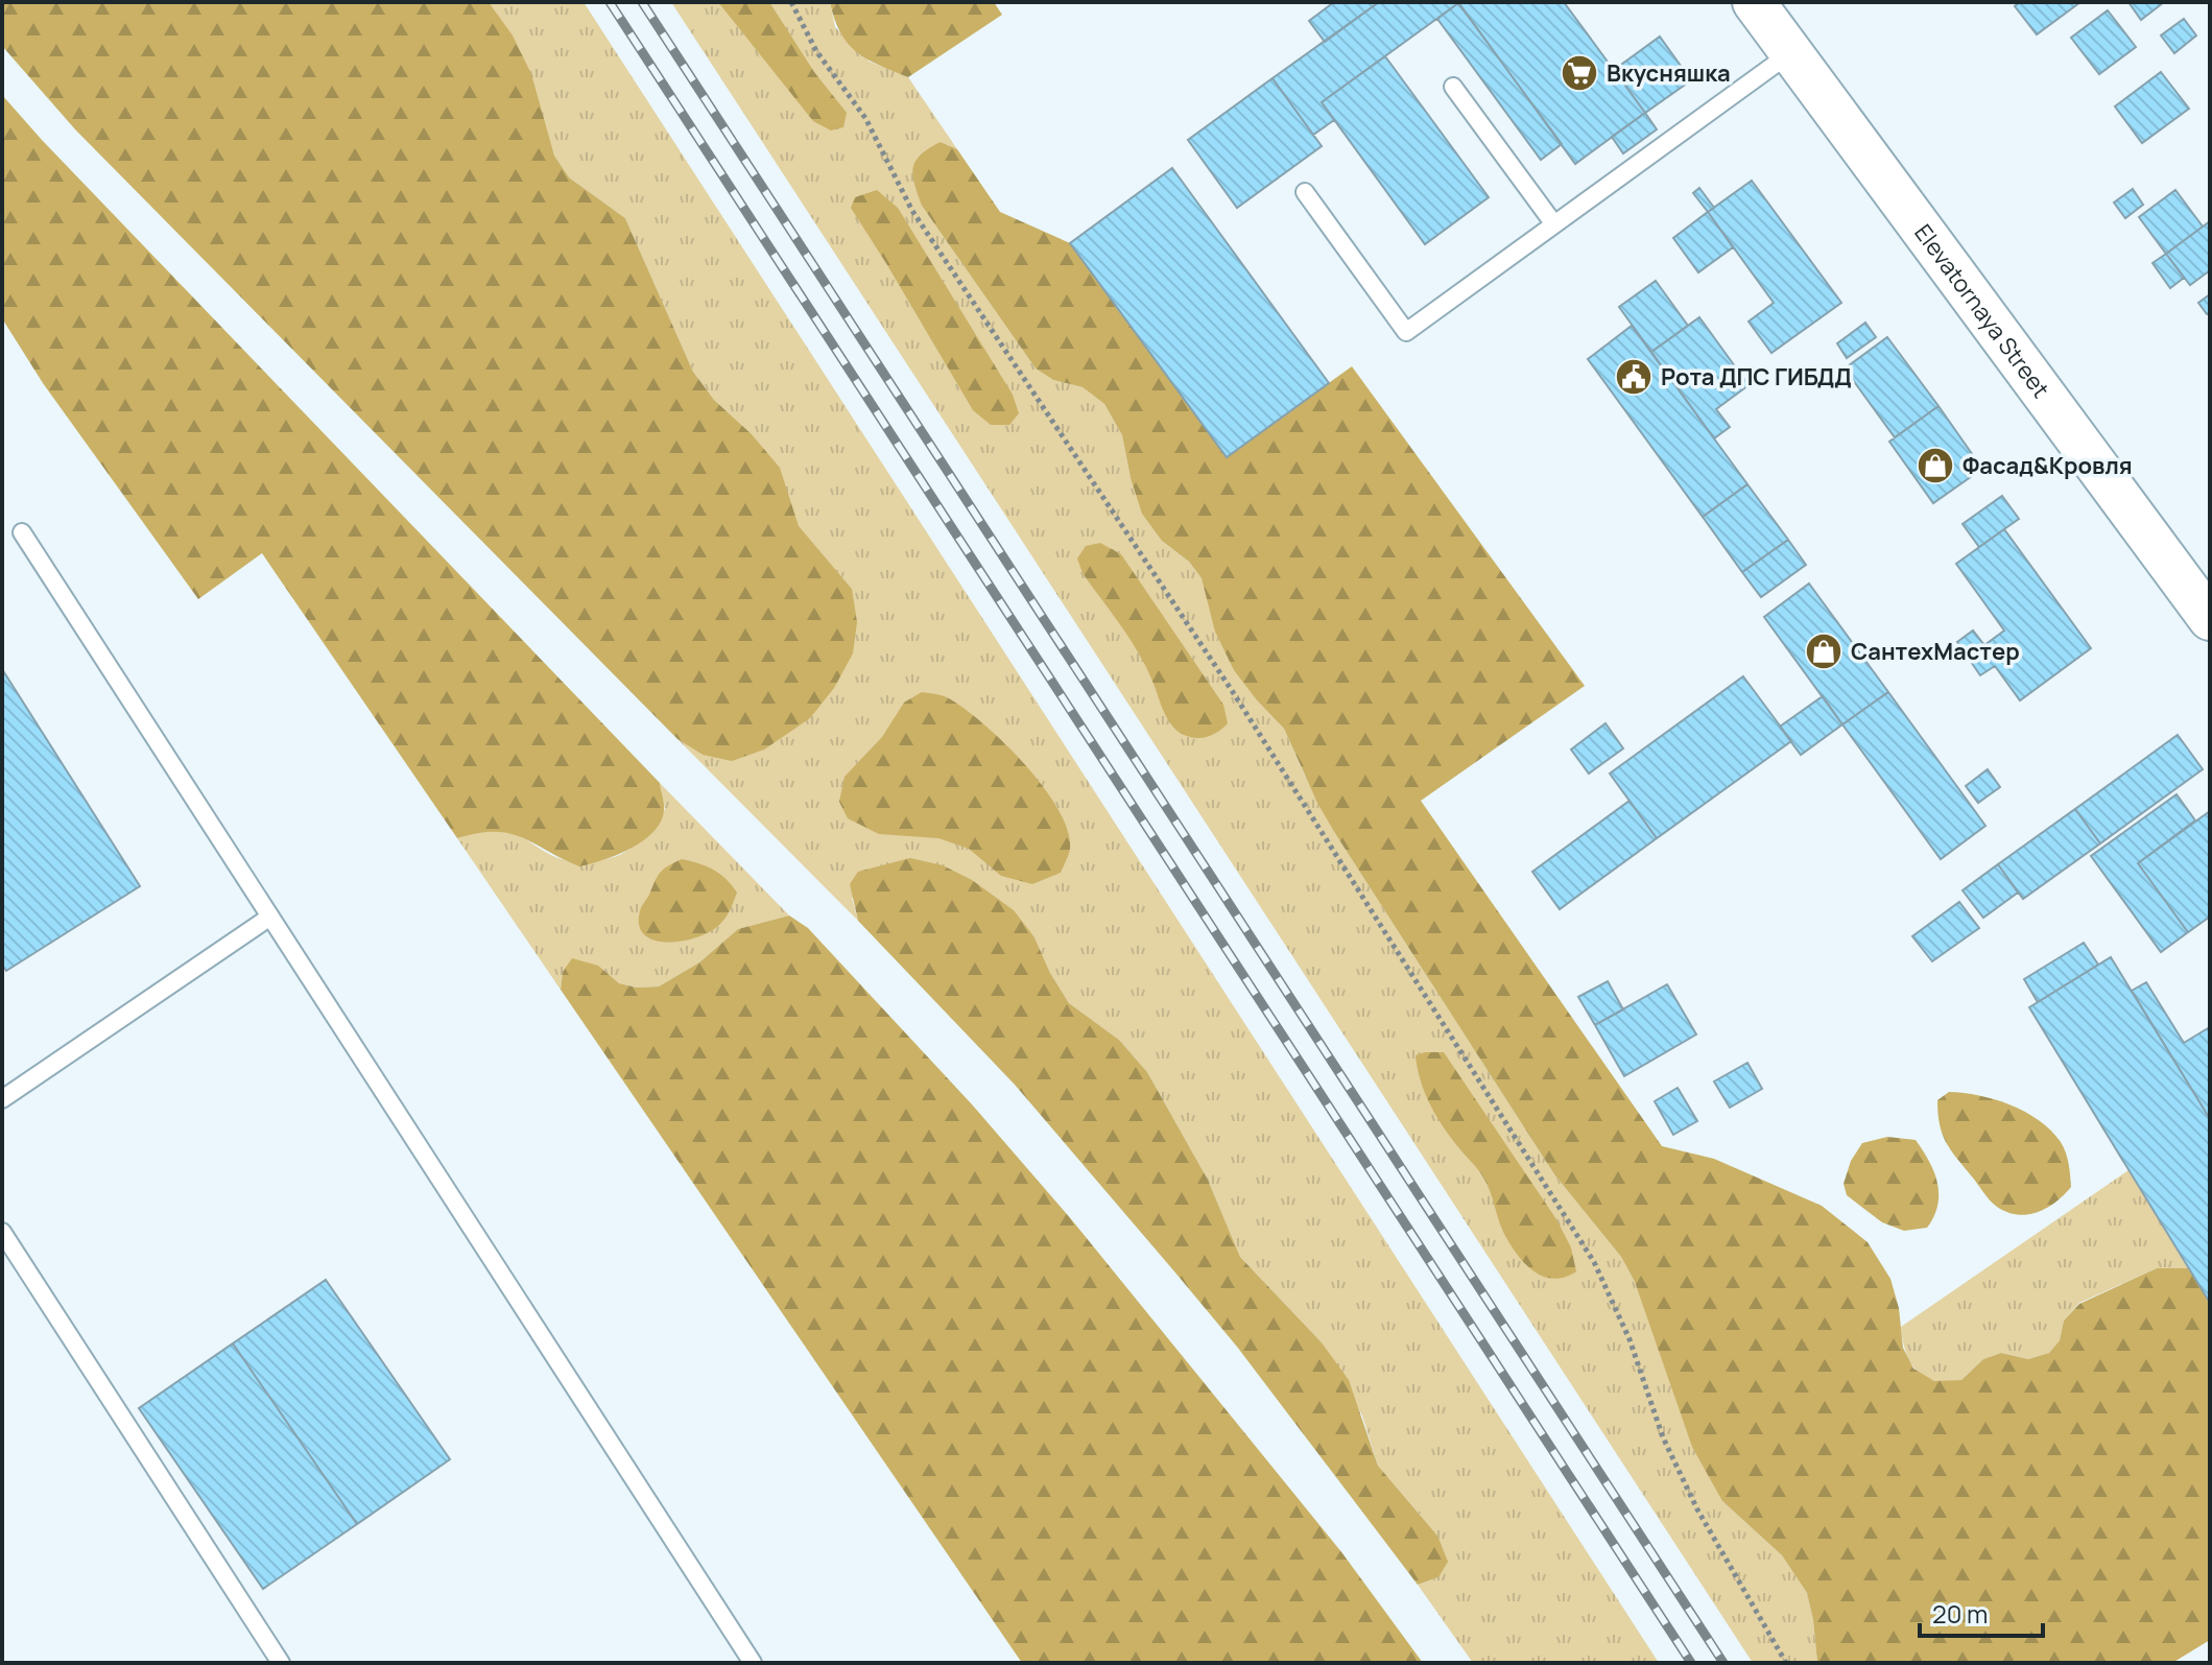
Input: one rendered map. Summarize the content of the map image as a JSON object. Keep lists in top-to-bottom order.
{
  "streets": {
    "street": ["Elevatornaya Street"]
  },
  "places": {
    "supermarket": ["Вкусняшка"],
    "public building": ["Рота ДПС ГИБДД"],
    "shop": ["Фасад&Кровля", "СантехМастер"]
  },
  "scale_bar": "20 m"
}
